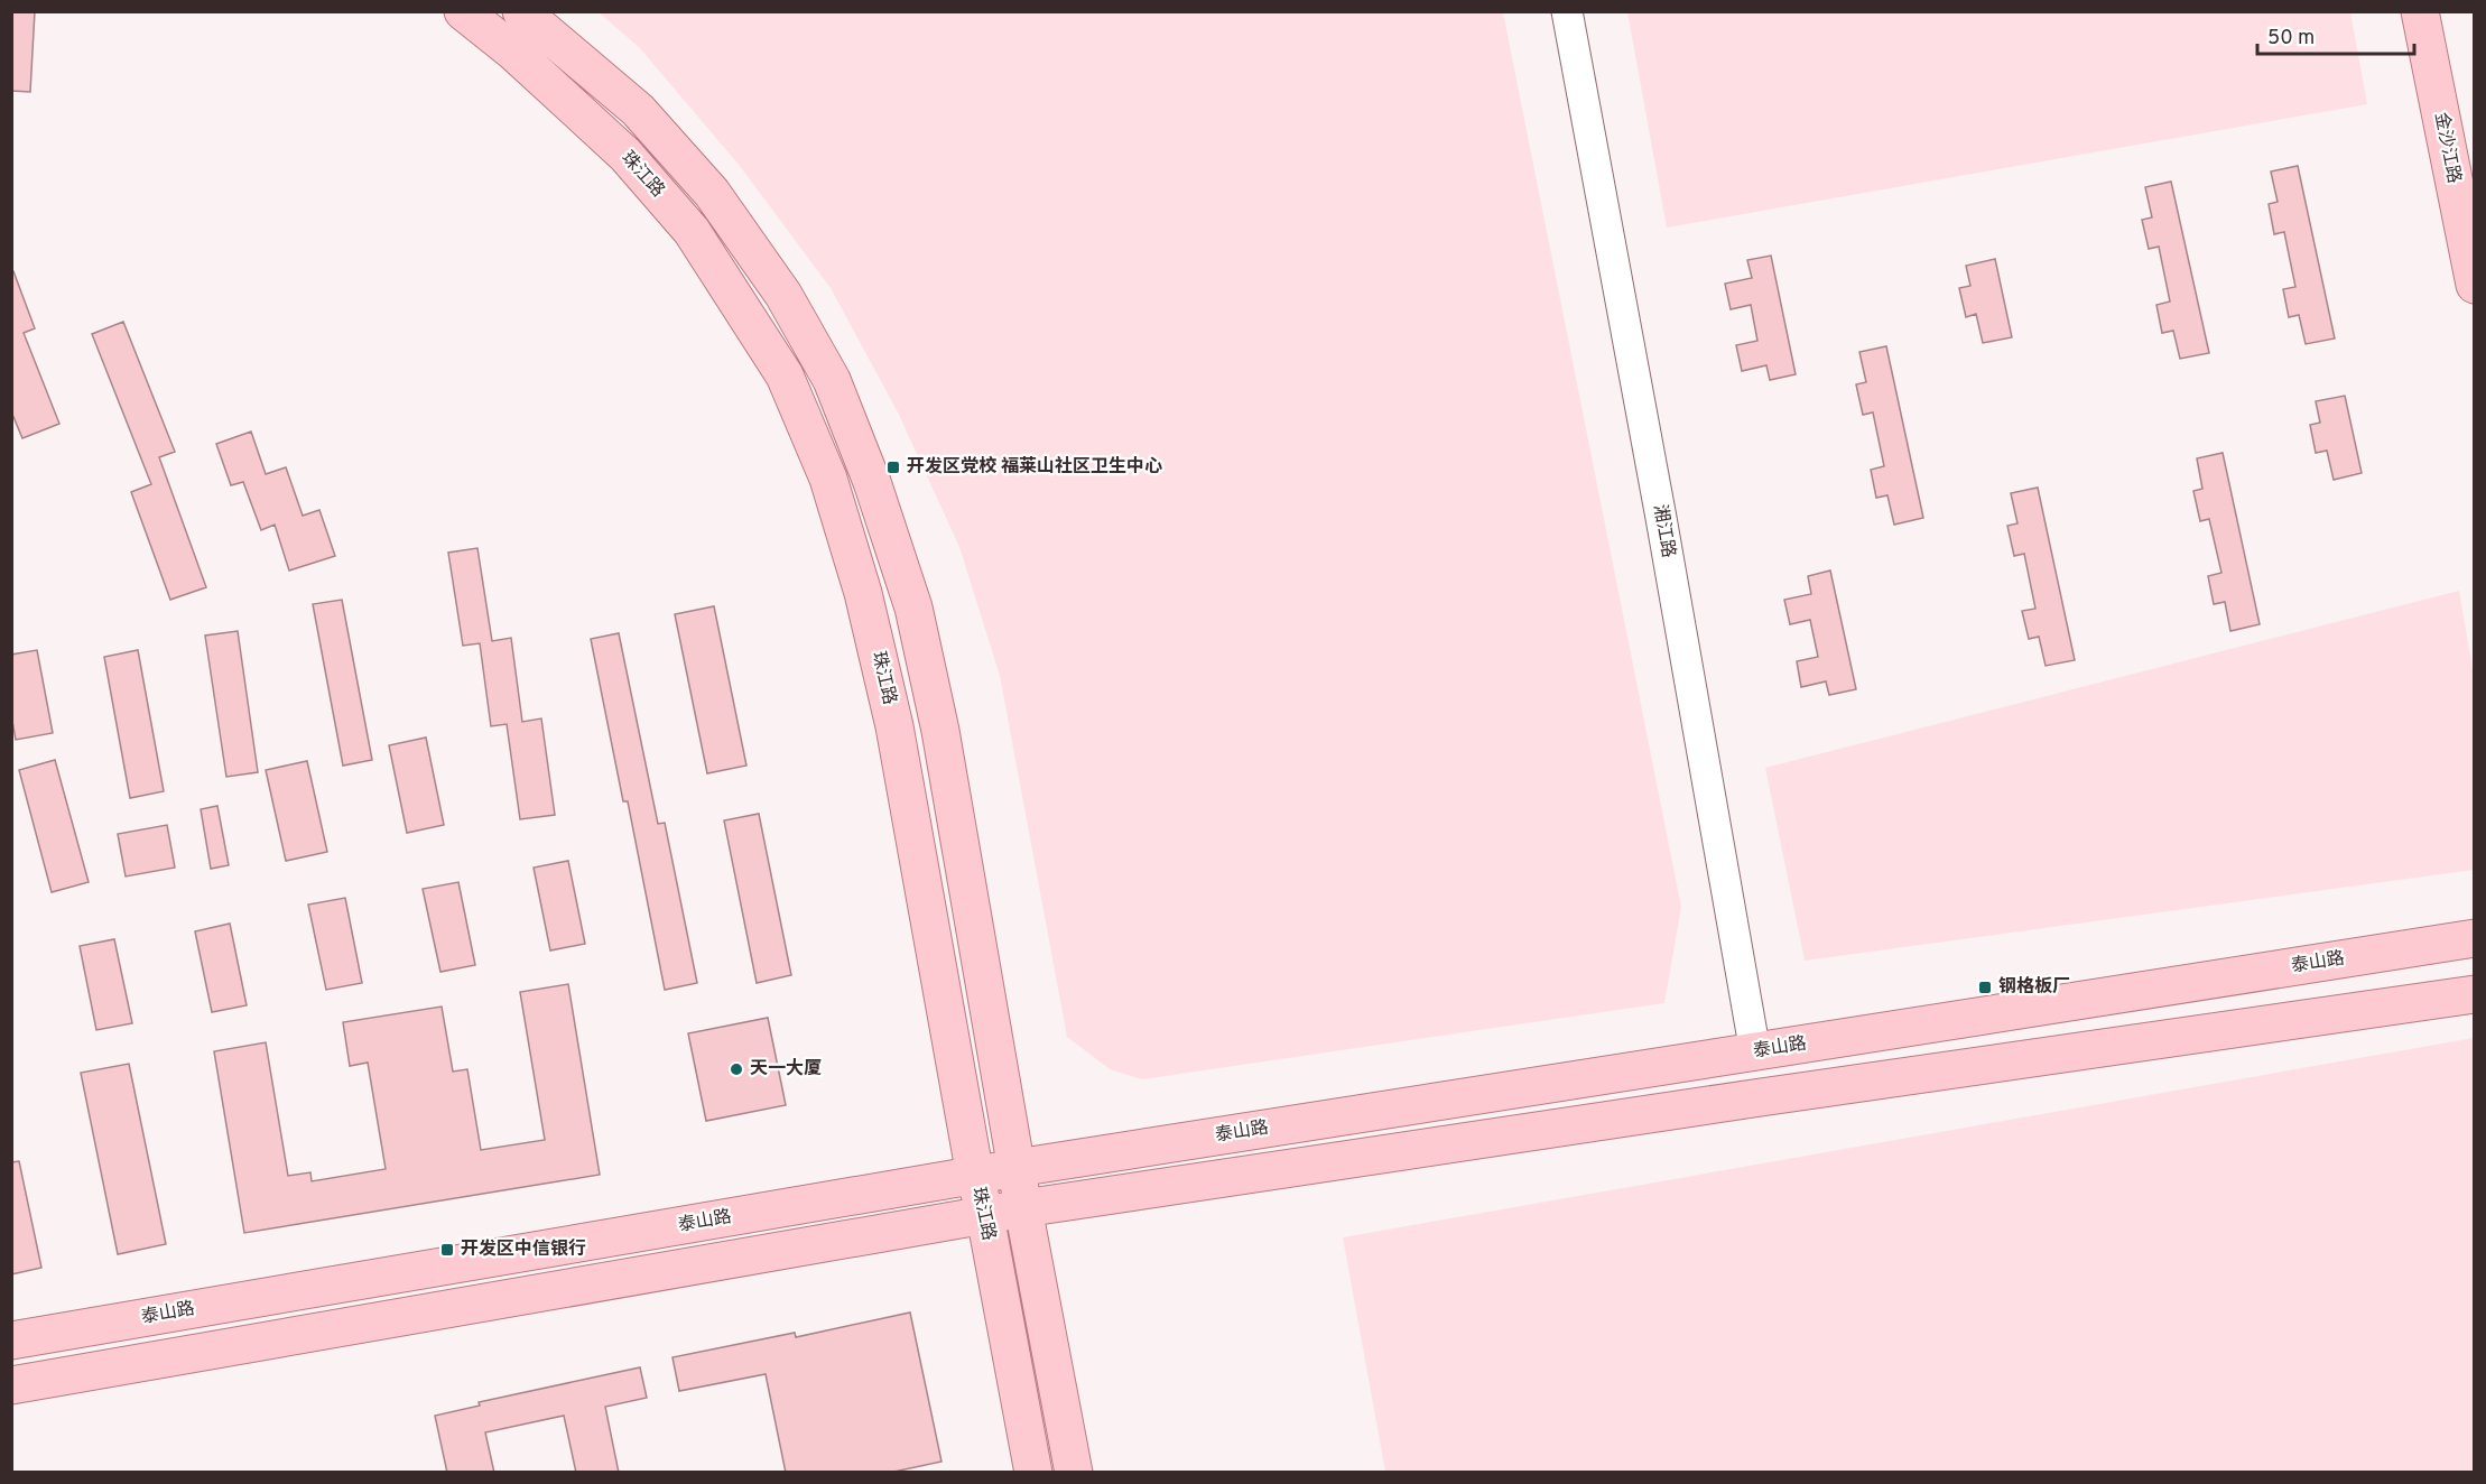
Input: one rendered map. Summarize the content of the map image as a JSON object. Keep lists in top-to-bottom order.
{
  "streets": {
    "main road": ["金沙江路", "珠江路", "泰山路"],
    "street": ["湘江路"]
  },
  "crossings": [
    ["珠江路", "泰山路"],
    ["湘江路", "泰山路"]
  ],
  "places": {
    "transit": ["开发区党校 福莱山社区卫生中心", "钢格板厂", "开发区中信银行"],
    "other": ["天一大厦"]
  },
  "scale_bar": "50 m"
}
